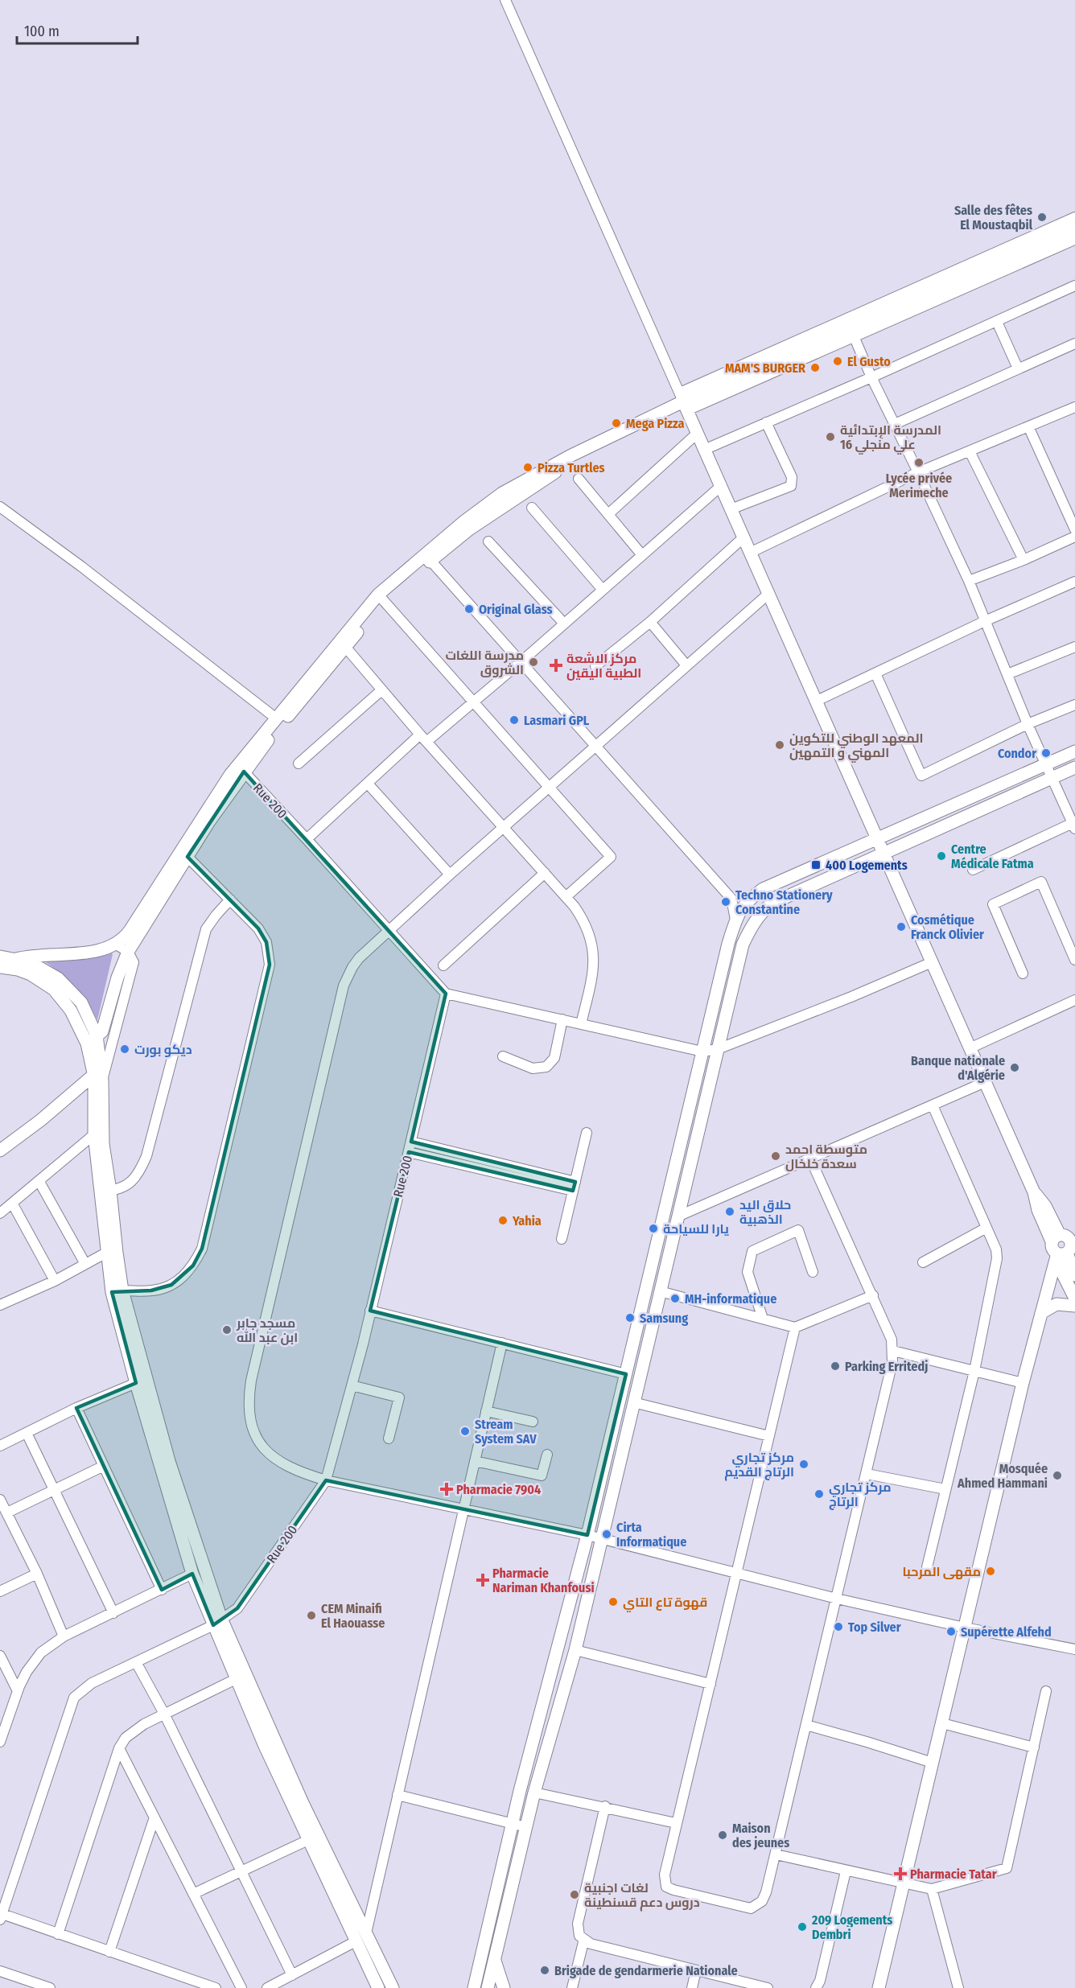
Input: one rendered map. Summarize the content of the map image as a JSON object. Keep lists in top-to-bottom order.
{
  "streets": {
    "street": ["Rue 200"]
  },
  "places": {
    "other": [
      "Salle des fêtes El Moustaqbil",
      "El Gusto",
      "MAM'S BURGER",
      "Mega Pizza",
      "المدرسة الإبتدائية علي منجلي 16",
      "Lycée privée Merimeche",
      "Pizza Turtles",
      "Original Glass",
      "مدرسة اللغات الشروق",
      "Lasmari GPL",
      "المعهد الوطني للتكوين المهني و التمهين",
      "Condor",
      "Centre Médicale Fatma",
      "Techno Stationery Constantine",
      "Cosmétique Franck Olivier",
      "ديكو بورت",
      "Banque nationale d'Algérie",
      "متوسطة احمد سعدة خلخال",
      "حلاق اليد الذهبية",
      "Yahia",
      "يارا للسياحة",
      "MH-informatique",
      "Samsung",
      "مسجد جابر ابن عبد الله",
      "Parking Erritedj",
      "Stream System SAV",
      "مركز تجاري الرتاج القديم",
      "Mosquée Ahmed Hammani",
      "مركز تجاري الرتاج",
      "Cirta Informatique",
      "مقهى المرحبا",
      "قهوة تاع التاي",
      "CEM Minaifi El Haouasse",
      "Top Silver",
      "Supérette Alfehd",
      "Maison des jeunes",
      "لغات اجنبية دروس دعم قسنطينة",
      "209 Logements Dembri",
      "Brigade de gendarmerie Nationale"
    ],
    "health": [
      "مركز الاشعة الطبية اليقين",
      "Pharmacie 7904",
      "Pharmacie Nariman Khanfousi",
      "Pharmacie Tatar"
    ],
    "transit": ["400 Logements"]
  },
  "scale_bar": "100 m"
}
